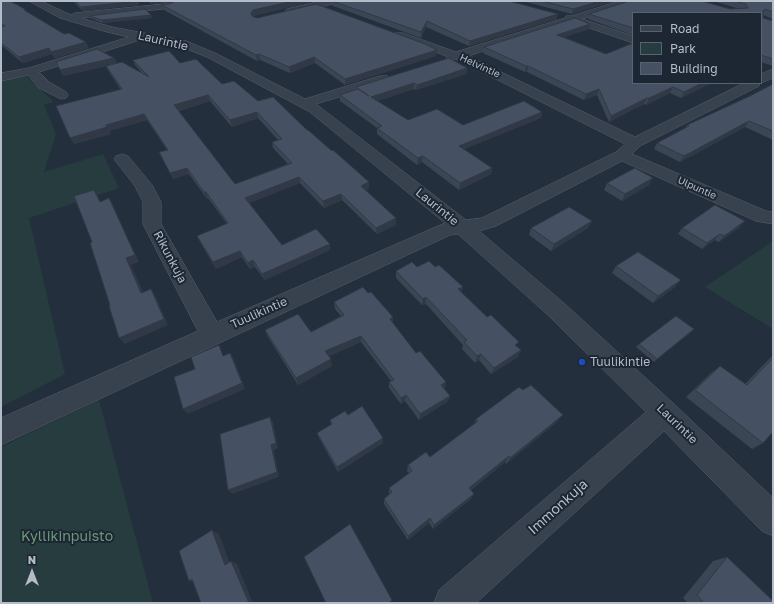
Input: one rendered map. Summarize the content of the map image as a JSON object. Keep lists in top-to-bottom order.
{
  "streets": {
    "street": [
      "Laurintie",
      "Helvintie",
      "Ulpuntie",
      "Rikunkuja",
      "Tuulikintie",
      "Immonkuja"
    ]
  },
  "crossings": [
    ["Laurintie", "Tuulikintie"],
    ["Laurintie", "Immonkuja"],
    ["Helvintie", "Ulpuntie"],
    ["Helvintie", "Tuulikintie"],
    ["Ulpuntie", "Tuulikintie"],
    ["Rikunkuja", "Tuulikintie"]
  ],
  "parks": ["Kyllikinpuisto"],
  "places": ["Tuulikintie"],
  "legend": ["Road", "Park", "Building"],
  "north": "top"
}
